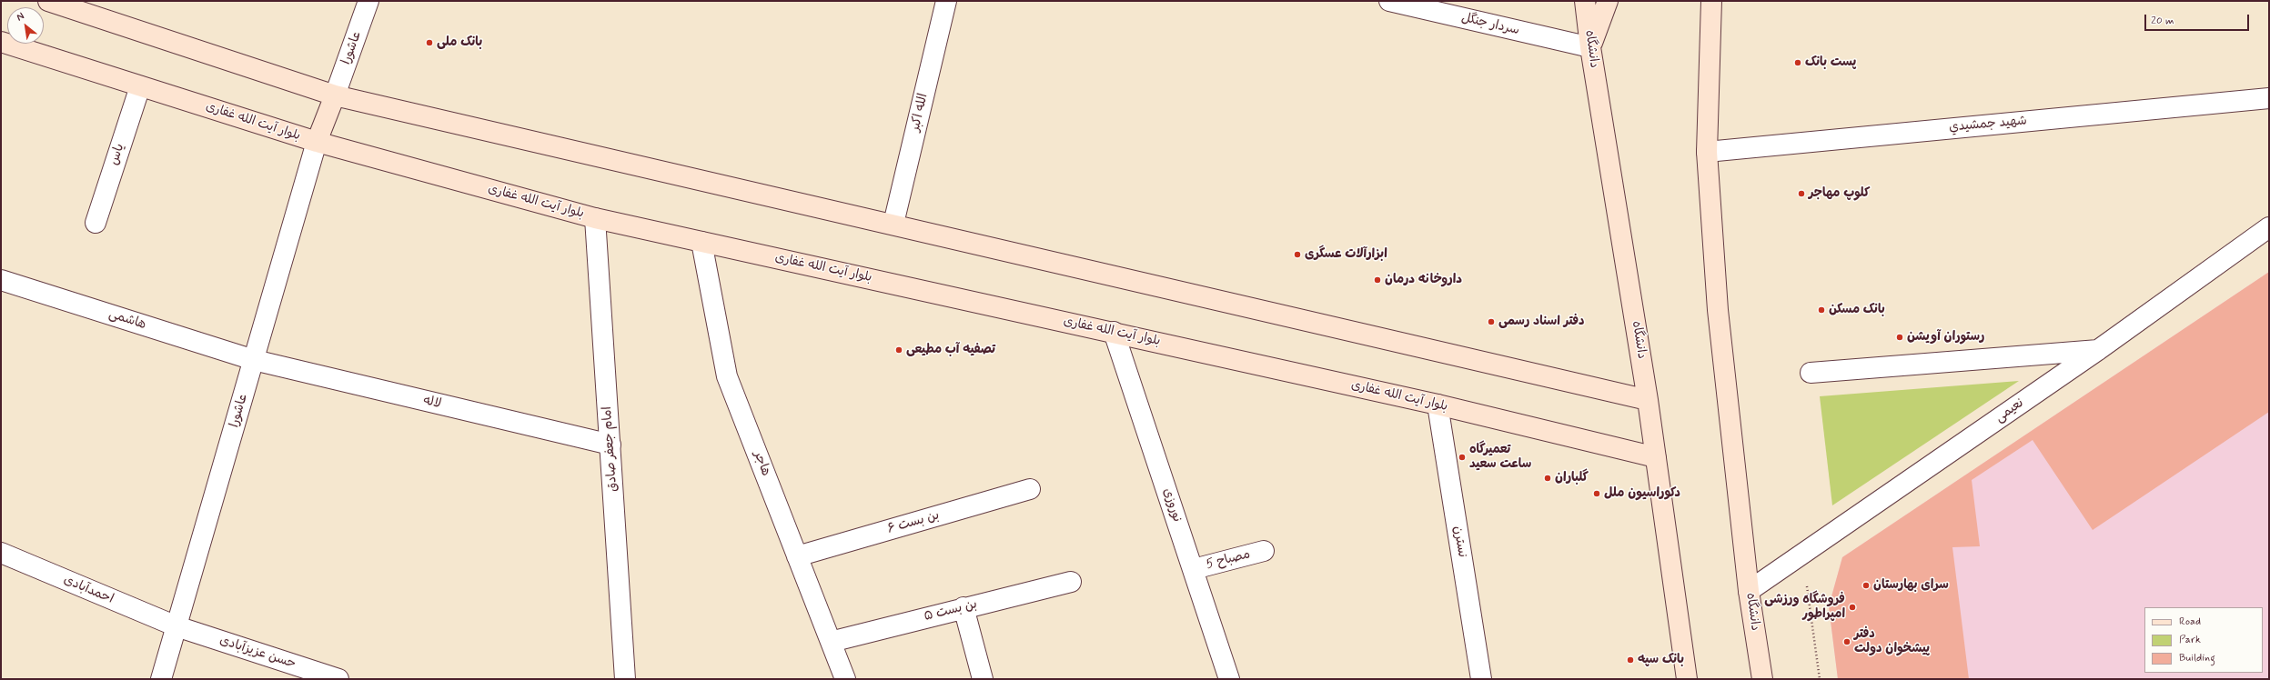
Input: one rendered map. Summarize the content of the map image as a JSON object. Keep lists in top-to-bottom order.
{
  "streets": {
    "main road": ["دانشگاه", "بلوار آیت الله غفاری"],
    "street": [
      "سردار جنگل",
      "عاشورا",
      "الله اکبر",
      "شهيد جمشيدي",
      "یاس",
      "هاشمی",
      "لاله",
      "نعیمی",
      "امام جعفر صادق",
      "هاجر",
      "نوروزی",
      "بن بست ۶",
      "نسترن",
      "مصباح 5",
      "احمدآبادی",
      "بن بست ۵",
      "حسن عزیزآبادی"
    ]
  },
  "crossings": [
    ["سردار جنگل", "دانشگاه"],
    ["عاشورا", "بلوار آیت الله غفاری"],
    ["عاشورا", "هاشمی"],
    ["عاشورا", "لاله"],
    ["عاشورا", "احمدآبادی"],
    ["عاشورا", "حسن عزیزآبادی"],
    ["دانشگاه", "بلوار آیت الله غفاری"],
    ["دانشگاه", "شهيد جمشيدي"],
    ["دانشگاه", "نعیمی"],
    ["بلوار آیت الله غفاری", "یاس"],
    ["بلوار آیت الله غفاری", "امام جعفر صادق"],
    ["بلوار آیت الله غفاری", "هاجر"],
    ["بلوار آیت الله غفاری", "نوروزی"],
    ["بلوار آیت الله غفاری", "نسترن"],
    ["هاشمی", "لاله"],
    ["لاله", "امام جعفر صادق"],
    ["هاجر", "بن بست ۶"],
    ["هاجر", "بن بست ۵"],
    ["نوروزی", "مصباح 5"],
    ["احمدآبادی", "حسن عزیزآبادی"]
  ],
  "places": [
    "بانک ملی",
    "پست بانک",
    "کلوپ مهاجر",
    "ابزارآلات عسگری",
    "داروخانه درمان",
    "بانک مسکن",
    "دفتر اسناد رسمی",
    "رستوران آویشن",
    "تصفیه آب مطیعی",
    "تعمیرگاه ساعت سعید",
    "گلباران",
    "دکوراسیون ملل",
    "سرای بهارستان",
    "فروشگاه ورزشی امپراطور",
    "دفتر پیشخوان دولت",
    "بانک سپه"
  ],
  "legend": ["Road", "Park", "Building"],
  "scale_bar": "20 m",
  "north": "top left"
}
